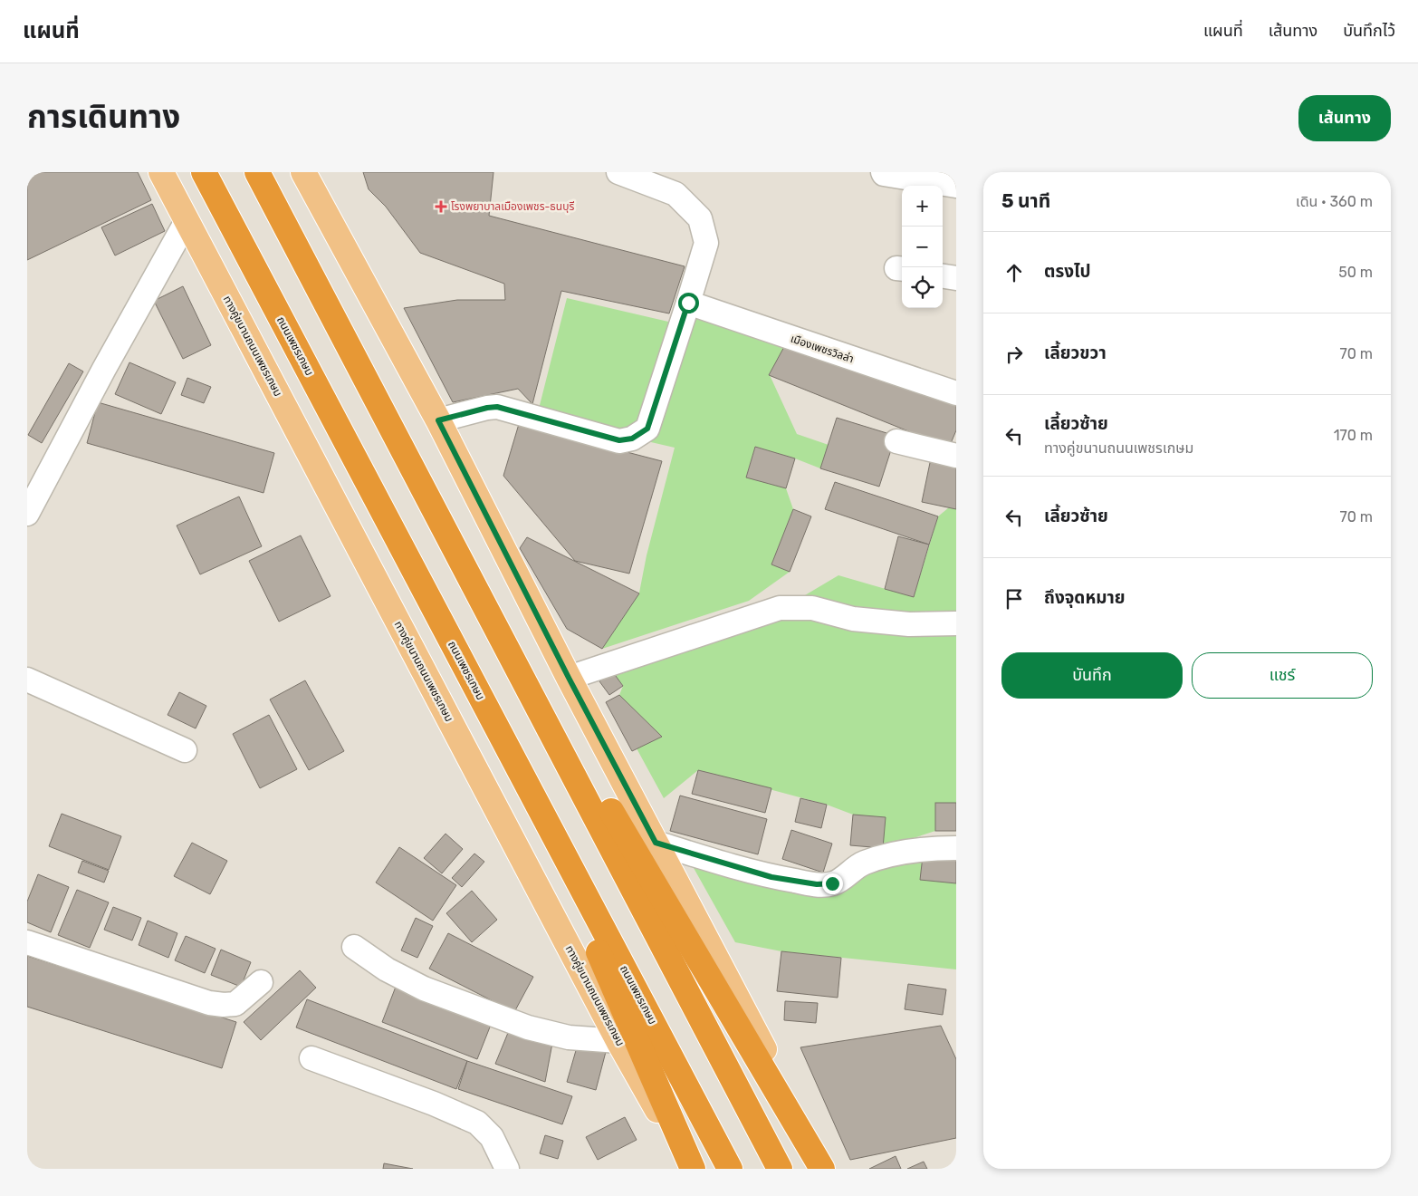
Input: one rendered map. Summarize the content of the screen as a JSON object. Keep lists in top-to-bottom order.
{
  "streets": {
    "highway": ["ถนนเพชรเกษม"],
    "main road": ["ทางคู่ขนานถนนเพชรเกษม"],
    "street": ["เมืองเพชรวิลล่า"]
  },
  "places": {
    "health": ["โรงพยาบาลเมืองเพชร-ธนบุรี"]
  },
  "page": {
    "header": "แผนที่",
    "nav": ["แผนที่", "เส้นทาง", "บันทึกไว้"],
    "title": "การเดินทาง",
    "buttons": [
      "เส้นทาง",
      ["บันทึก", "แชร์"]
    ],
    "heading": ["5 นาที", "เดิน · 360 m"],
    "map_buttons": ["+", "−"],
    "list": [
      ["ตรงไป", "50 m"],
      ["เลี้ยวขวา", "70 m"],
      ["เลี้ยวซ้าย", "ทางคู่ขนานถนนเพชรเกษม", "170 m"],
      ["เลี้ยวซ้าย", "70 m"],
      "ถึงจุดหมาย"
    ]
  }
}
